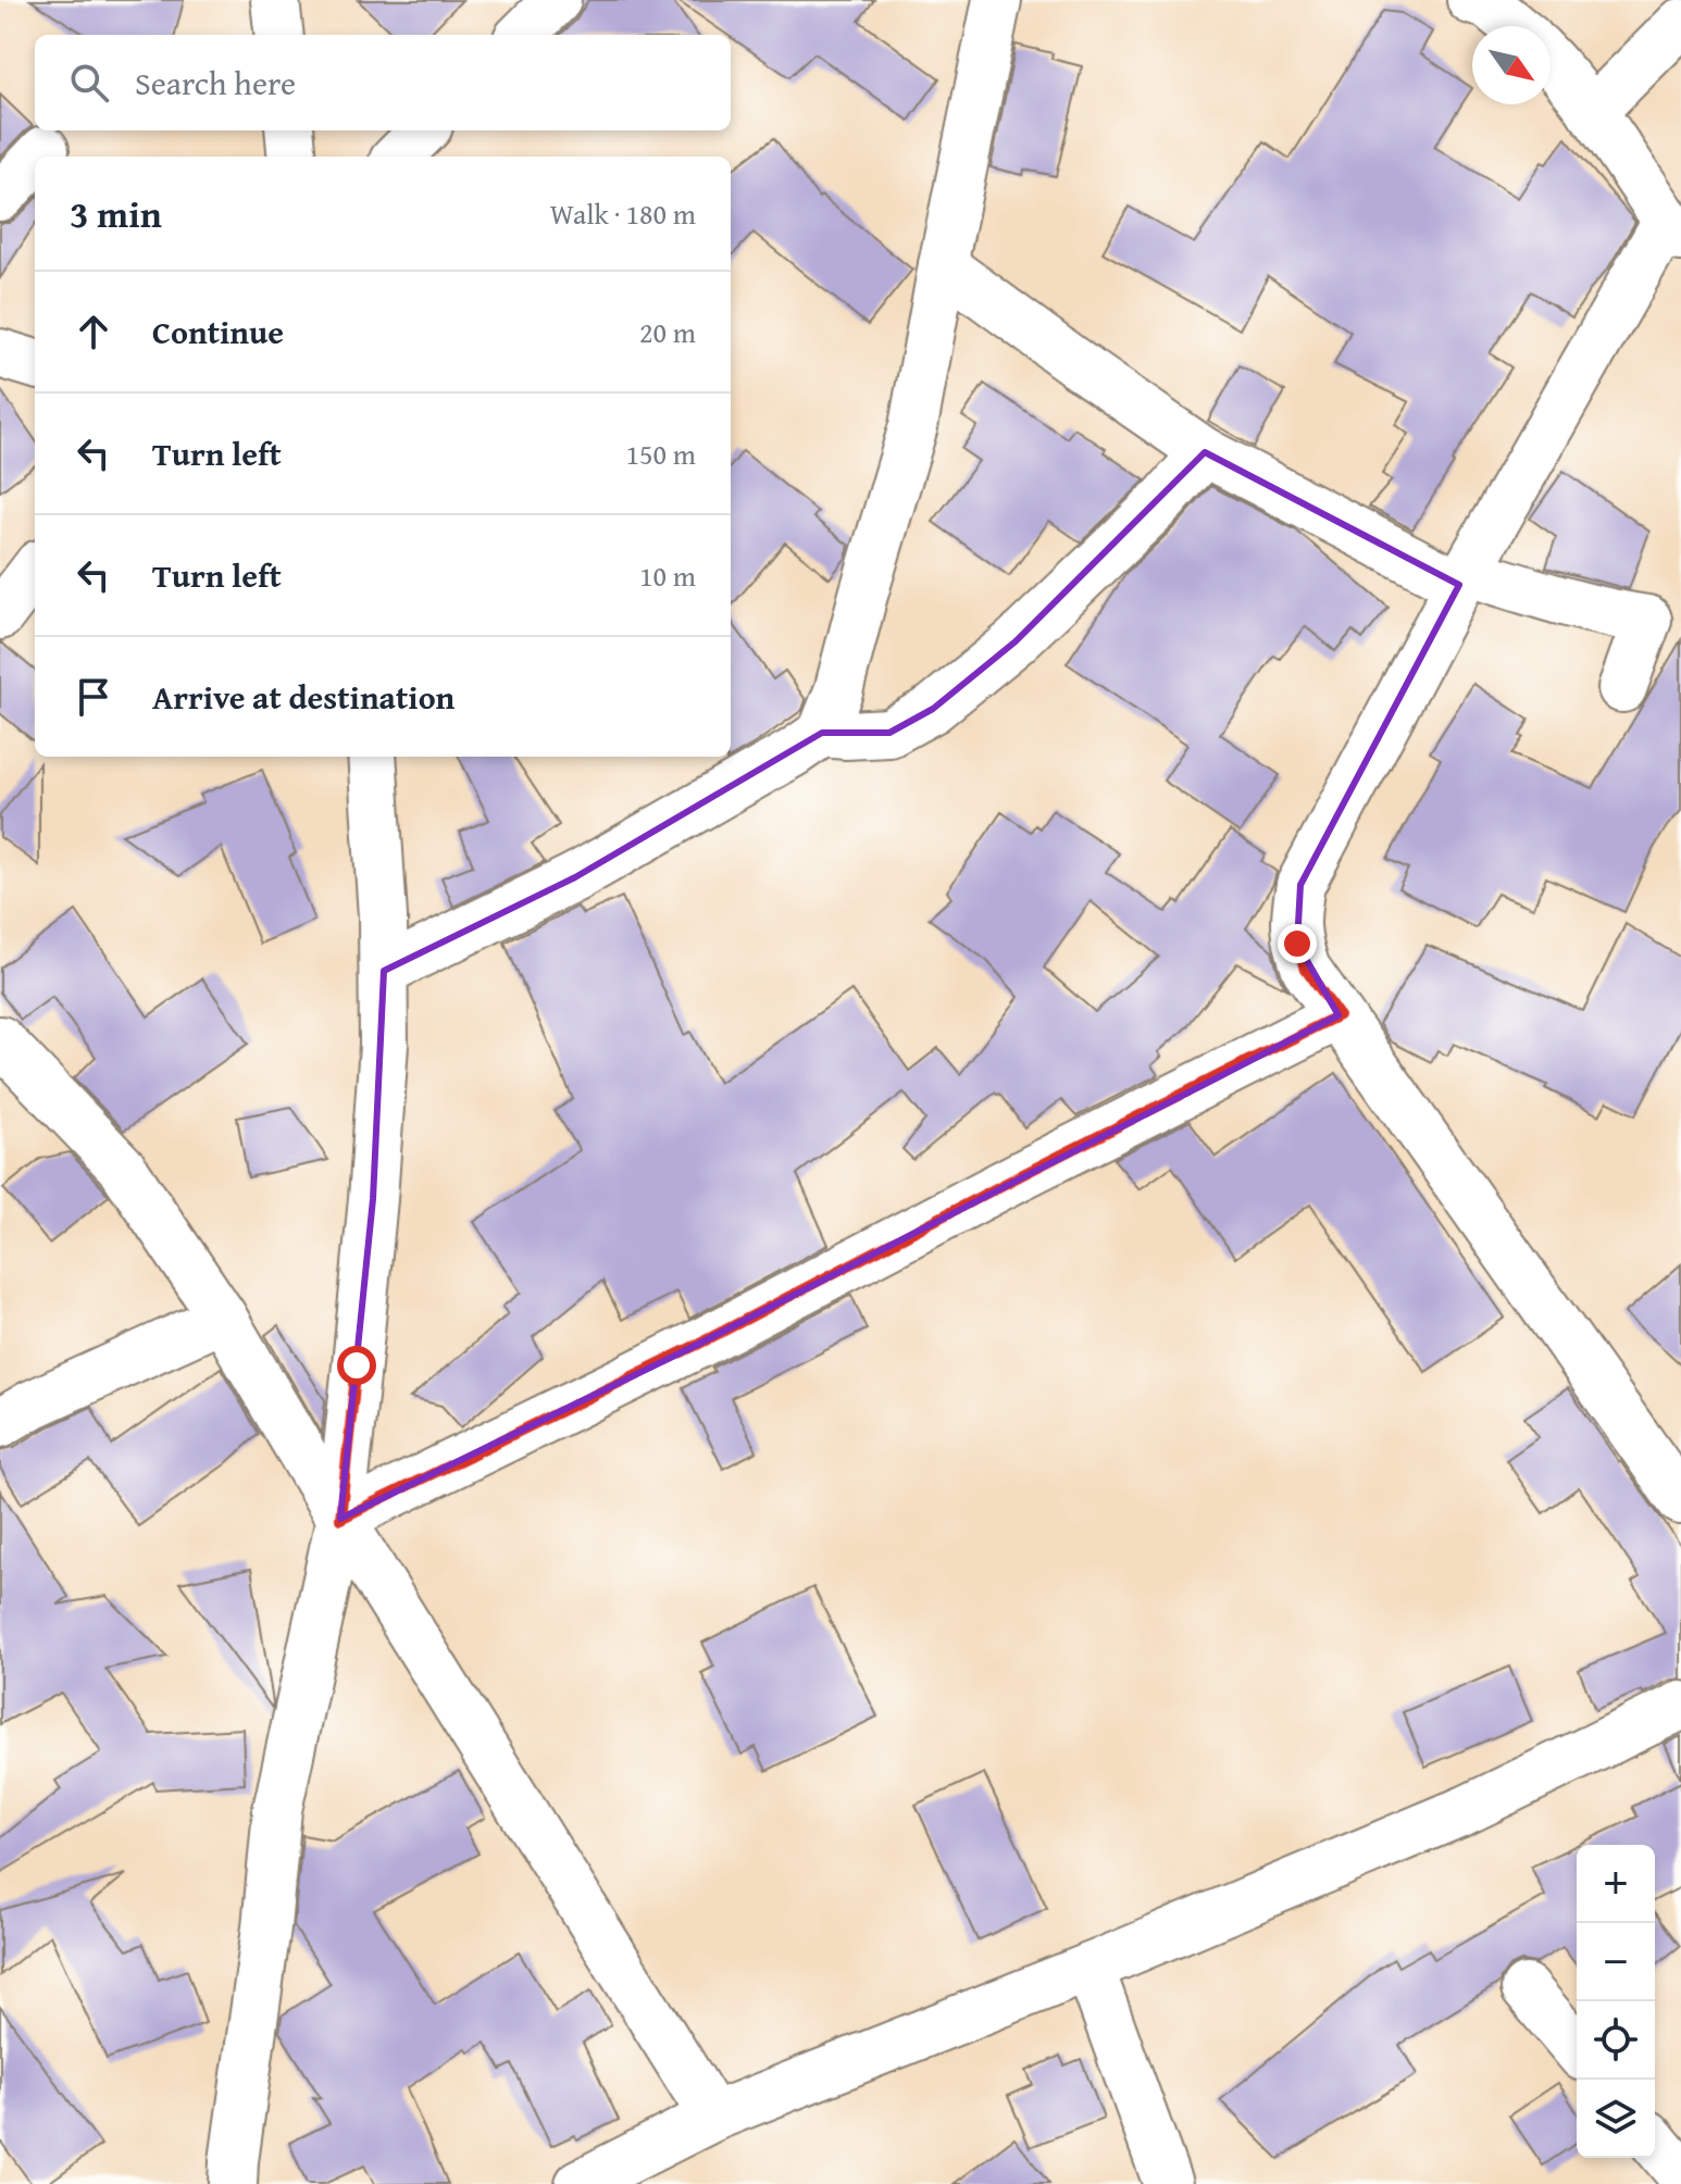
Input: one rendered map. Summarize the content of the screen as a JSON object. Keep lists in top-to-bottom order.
{
  "north": "bottom right",
  "page": {
    "search": "Search here",
    "heading": ["3 min", "Walk · 180 m"],
    "list": [
      ["Continue", "20 m"],
      ["Turn left", "150 m"],
      ["Turn left", "10 m"],
      "Arrive at destination"
    ],
    "map_buttons": ["+", "−"]
  }
}
